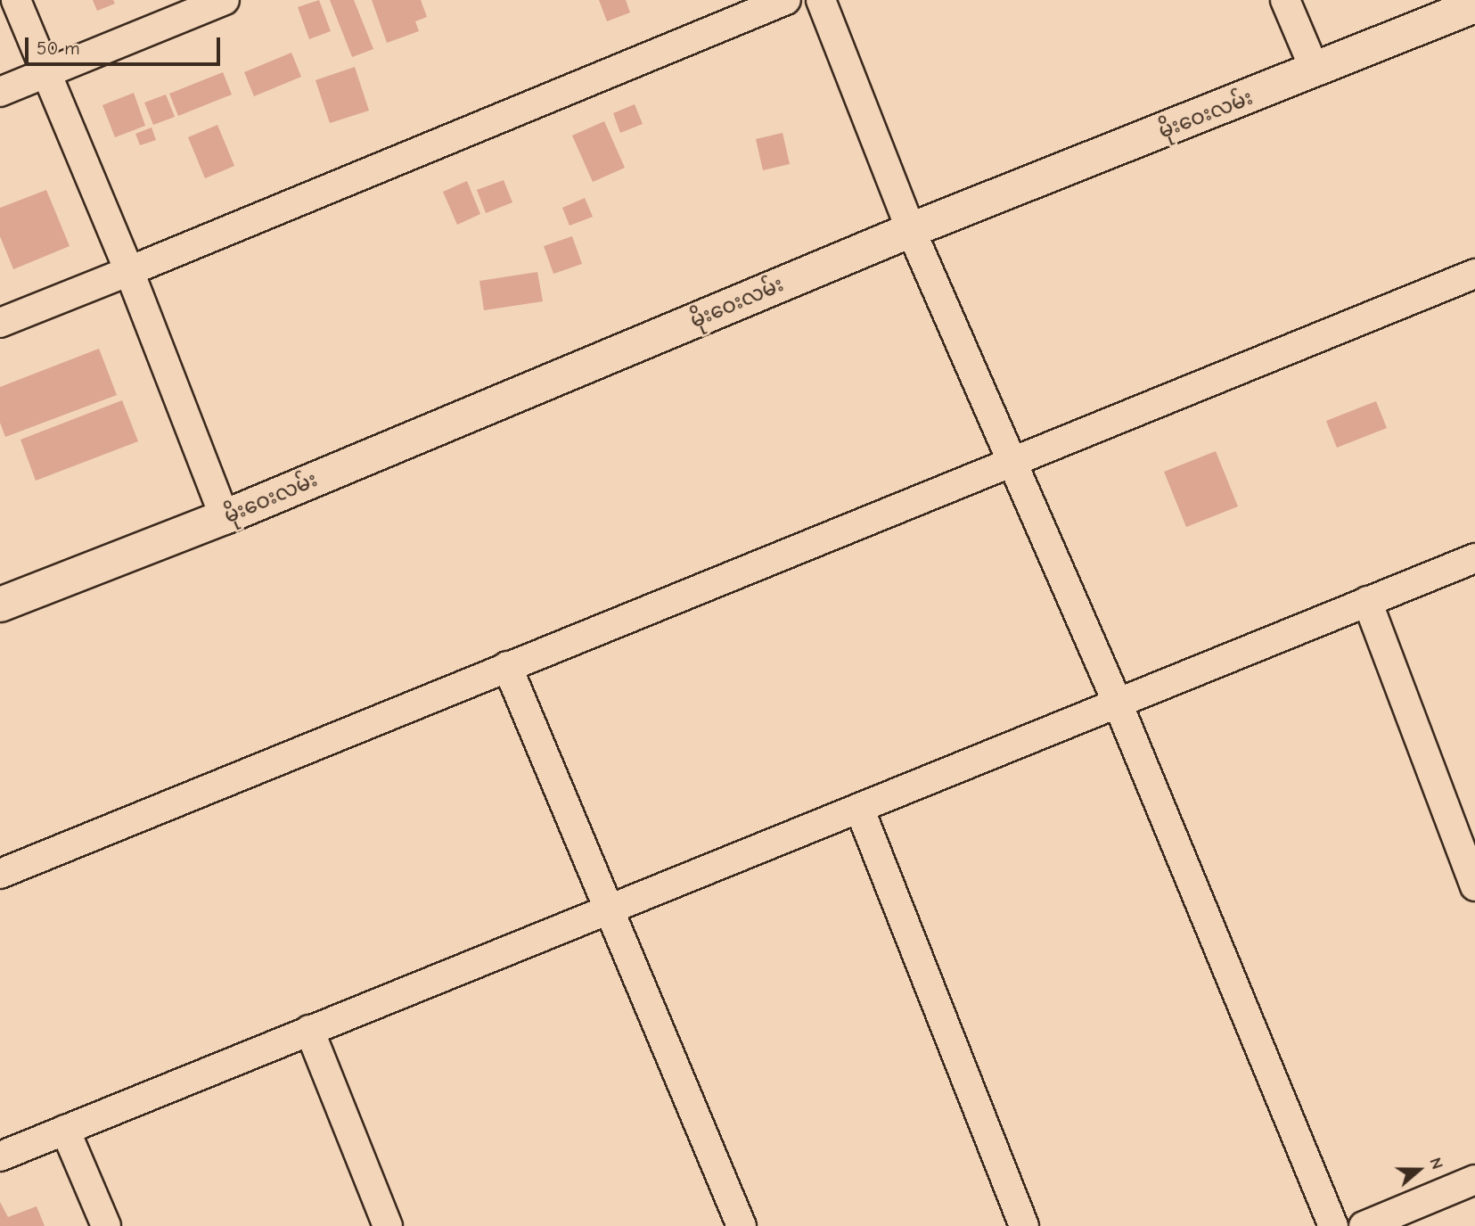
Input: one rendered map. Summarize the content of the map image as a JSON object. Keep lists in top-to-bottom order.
{
  "streets": {
    "street": ["မိုးဝေးလမ်း"]
  },
  "scale_bar": "50 m",
  "north": "right"
}
